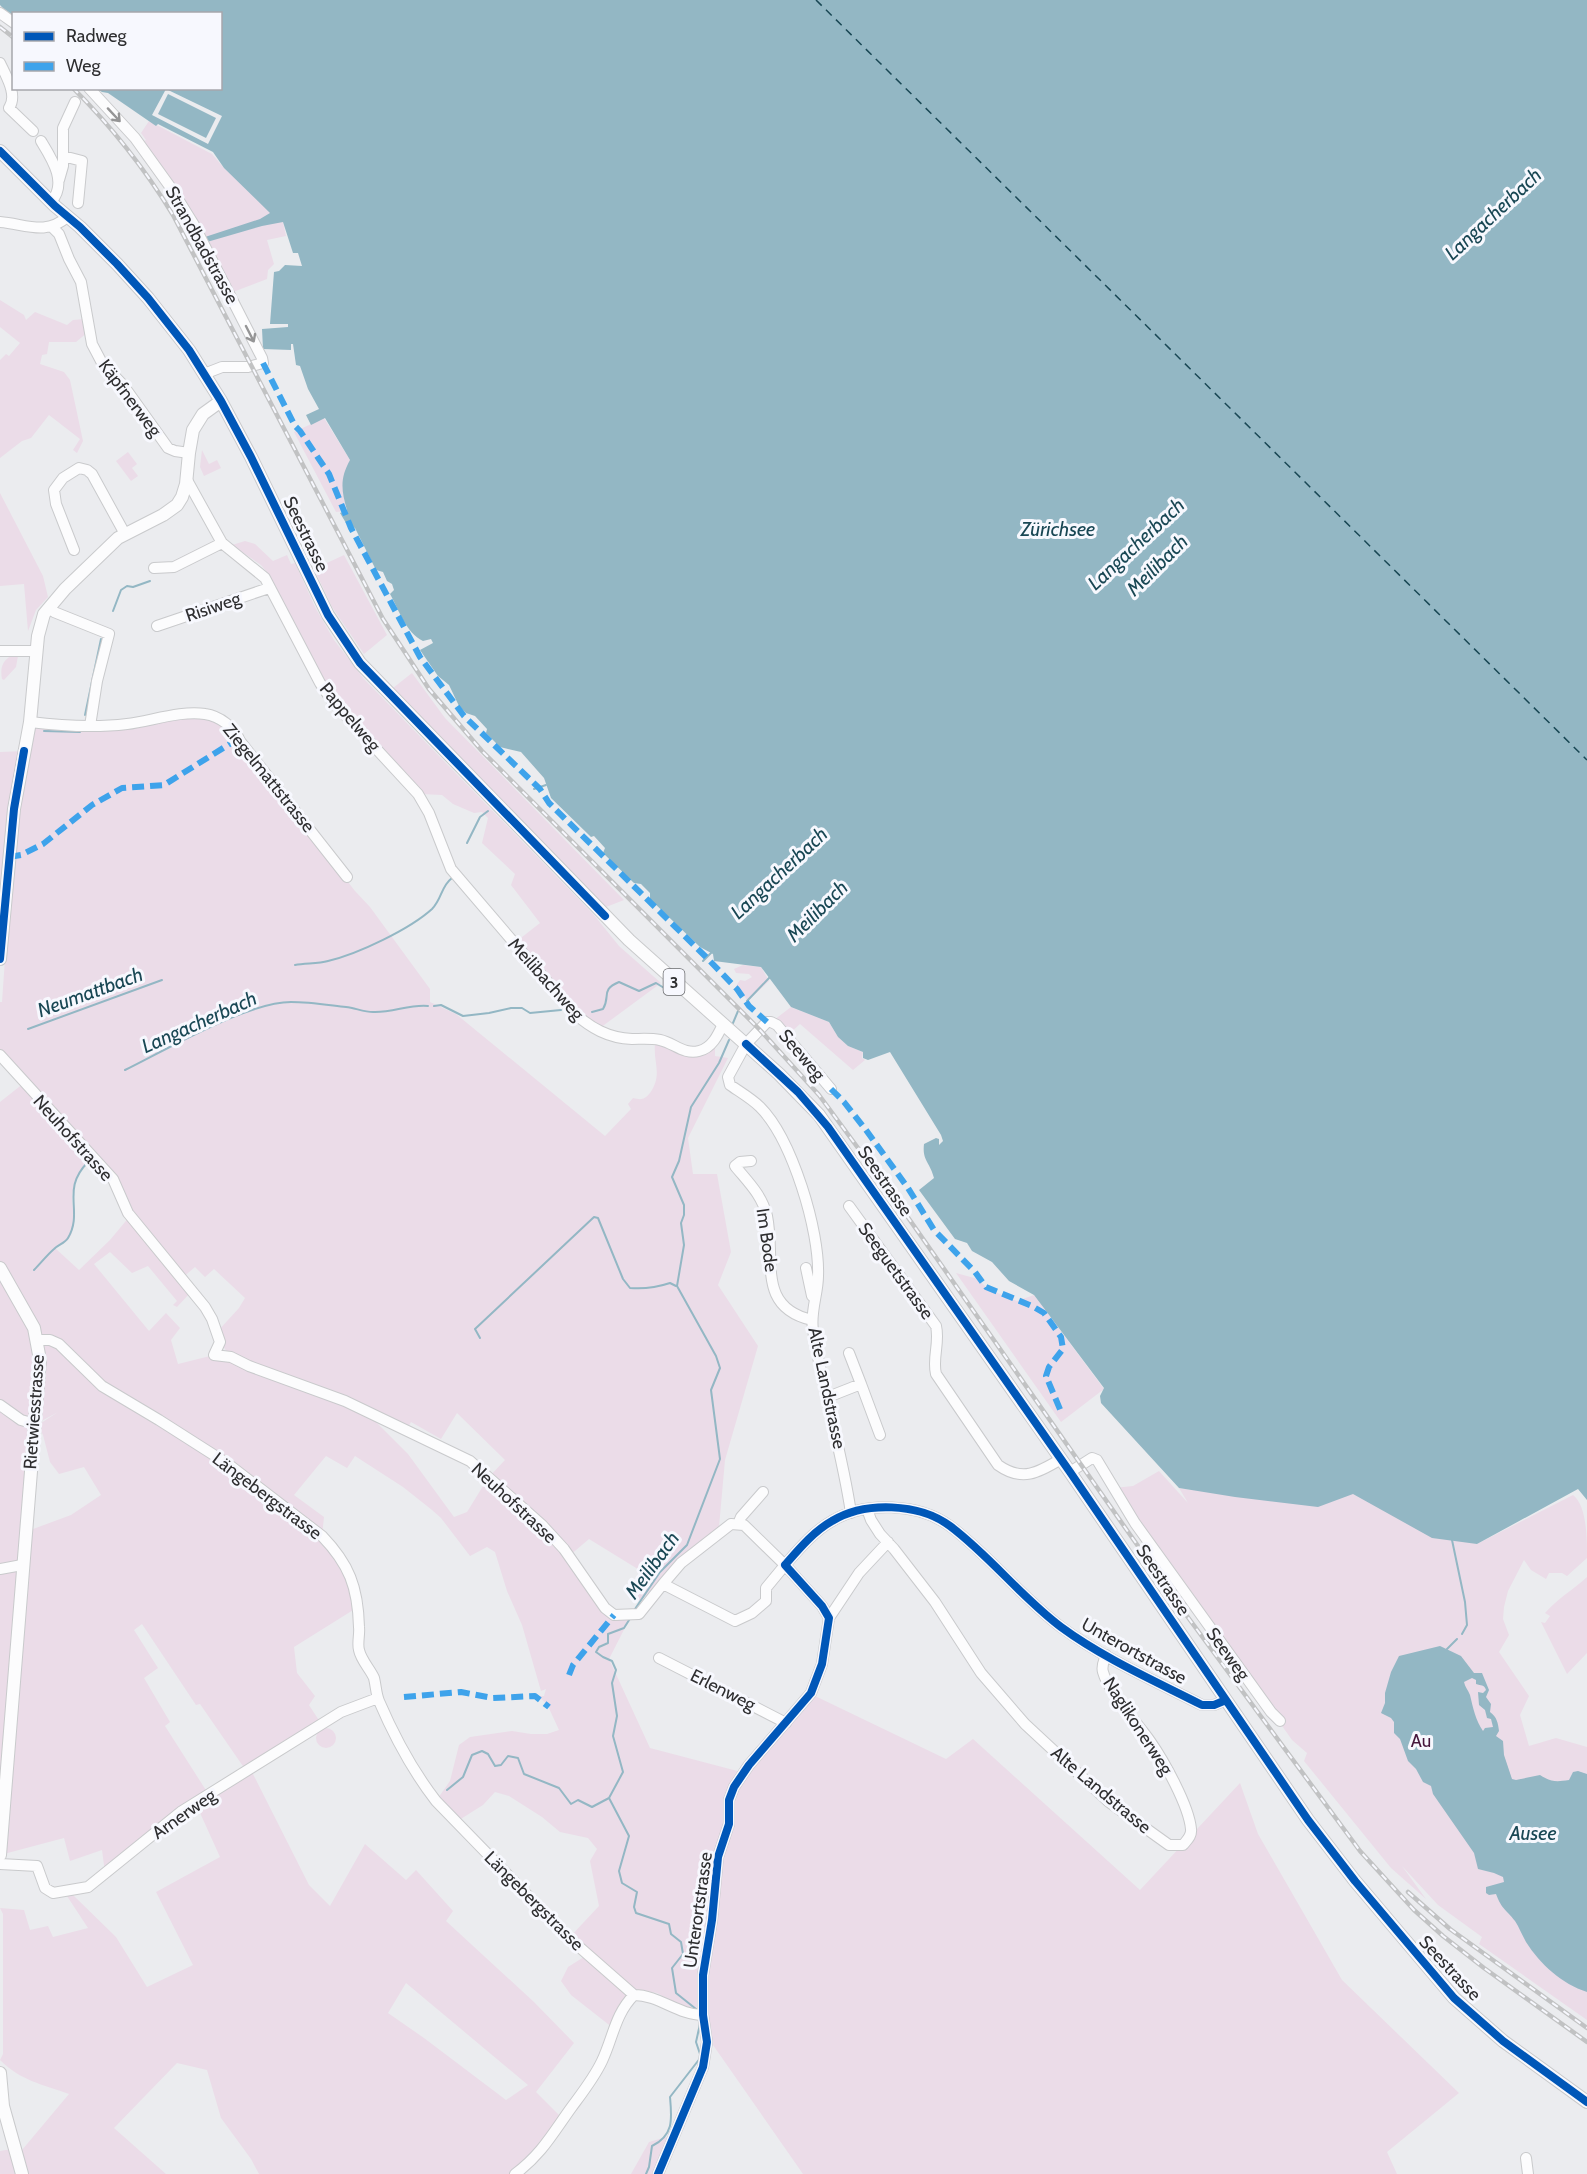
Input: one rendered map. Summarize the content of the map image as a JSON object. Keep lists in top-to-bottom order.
{
  "streets": {
    "main road": ["Seestrasse", "3", "Rietwiesstrasse"],
    "street": [
      "Strandbadstrasse",
      "Käpfnerweg",
      "Risiweg",
      "Pappelweg",
      "Ziegelmattstrasse",
      "Meilibachweg",
      "Seeweg",
      "Neuhofstrasse",
      "Im Bode",
      "Seeguetstrasse",
      "Alte Landstrasse",
      "Längebergstrasse",
      "Unterortstrasse",
      "Erlenweg",
      "Naglikonerweg",
      "Arnerweg"
    ]
  },
  "crossings": [
    ["Strandbadstrasse", "Seestrasse"],
    ["Seestrasse", "Meilibachweg"],
    ["Seestrasse", "Seeweg"],
    ["Seestrasse", "Seeguetstrasse"],
    ["Seestrasse", "Alte Landstrasse"],
    ["Seestrasse", "Unterortstrasse"],
    ["Risiweg", "Pappelweg"],
    ["Pappelweg", "Meilibachweg"],
    ["Seeweg", "Alte Landstrasse"],
    ["Neuhofstrasse", "Unterortstrasse"],
    ["Im Bode", "Alte Landstrasse"],
    ["Alte Landstrasse", "Unterortstrasse"],
    ["Alte Landstrasse", "Naglikonerweg"],
    ["Rietwiesstrasse", "Längebergstrasse"],
    ["Längebergstrasse", "Arnerweg"],
    ["Unterortstrasse", "Erlenweg"],
    ["Unterortstrasse", "Naglikonerweg"]
  ],
  "water": [
    "Langacherbach",
    "Zürichsee",
    "Meilibach",
    "Neumattbach",
    "Ausee"
  ],
  "parks": ["Au"],
  "legend": ["Radweg", "Weg"]
}
